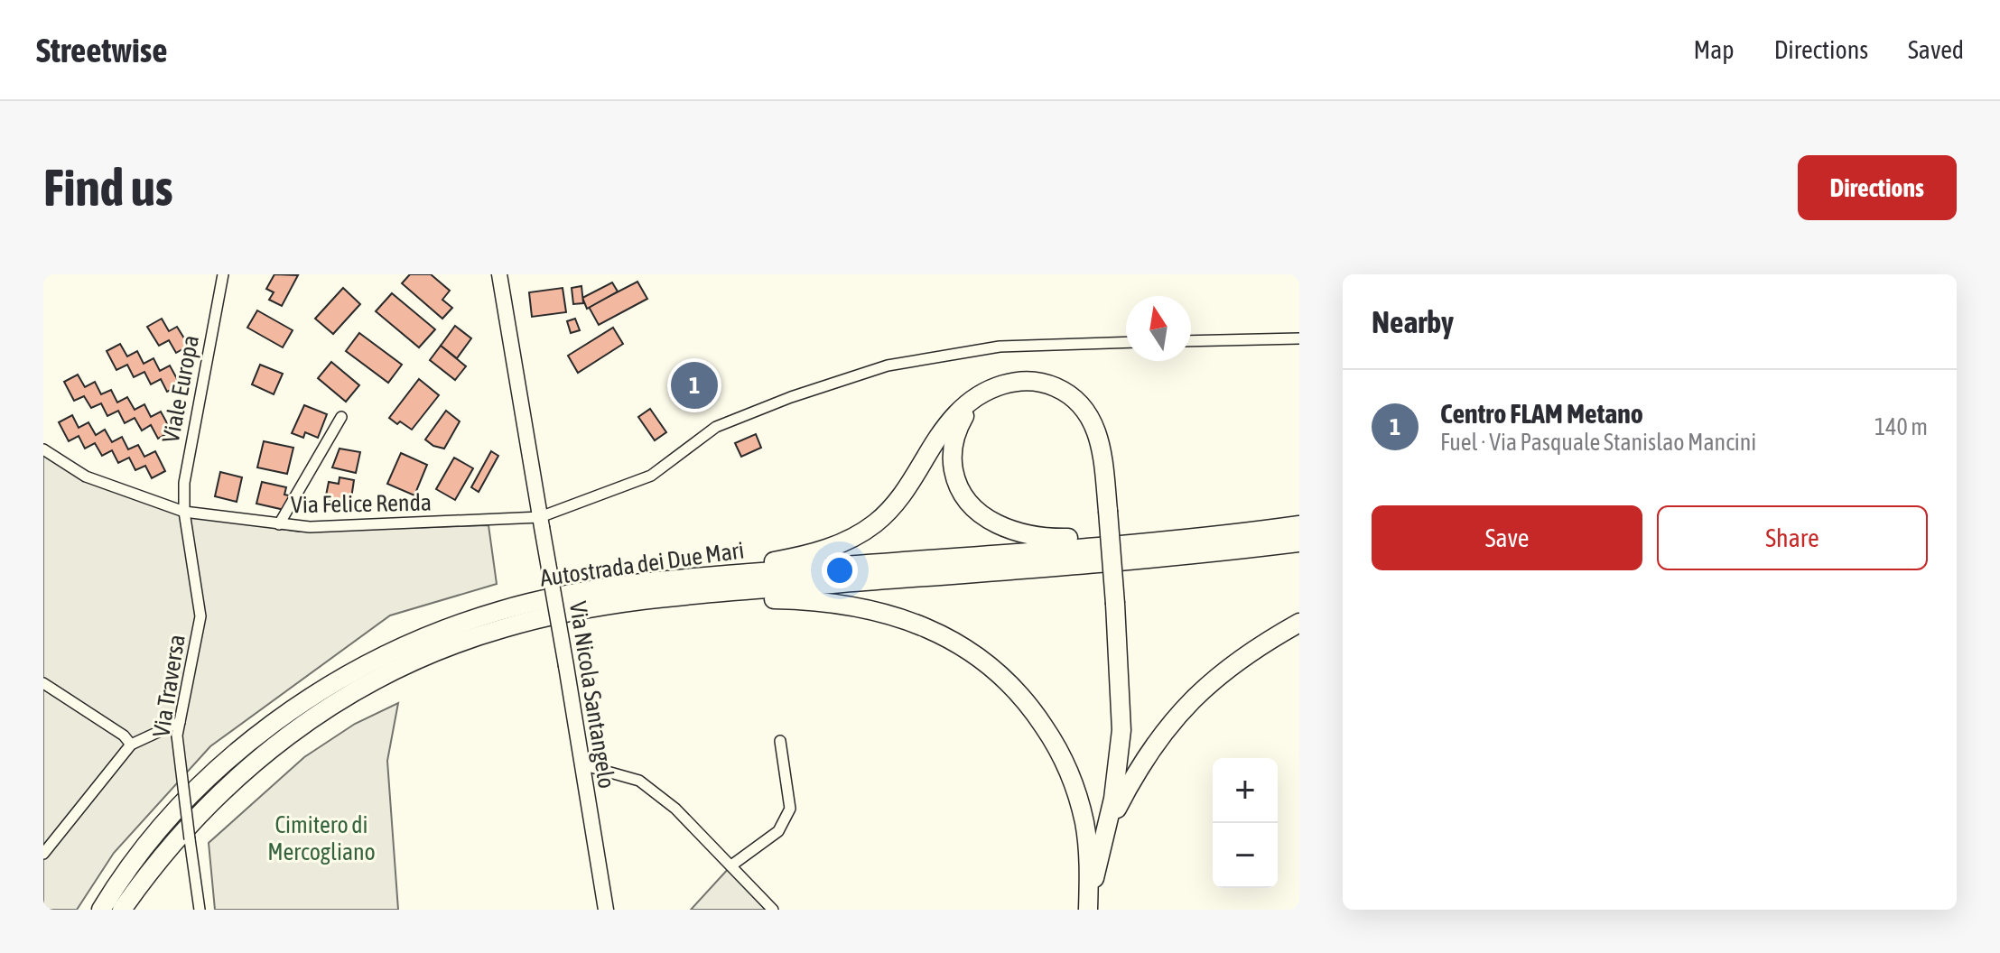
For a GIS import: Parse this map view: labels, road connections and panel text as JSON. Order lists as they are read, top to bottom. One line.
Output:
{"streets":{"highway":["Autostrada dei Due Mari"],"main road":["Via Nicola Santangelo"],"street":["Viale Europa","Via Felice Renda","Via Traversa"]},"crossings":[["Viale Europa","Via Felice Renda"],["Viale Europa","Via Traversa"],["Via Felice Renda","Via Traversa"],["Via Felice Renda","Via Nicola Santangelo"]],"parks":["Cimitero di Mercogliano"],"north":"top","page":{"header":"Streetwise","nav":["Map","Directions","Saved"],"buttons":["Directions",["Save","Share"]],"title":"Find us","heading":"Nearby","pins":"1","list":[{"mark":"1","name":"Centro FLAM Metano","note":"Fuel · Via Pasquale Stanislao Mancini","value":"140 m"}],"map_buttons":["+","−"]}}
